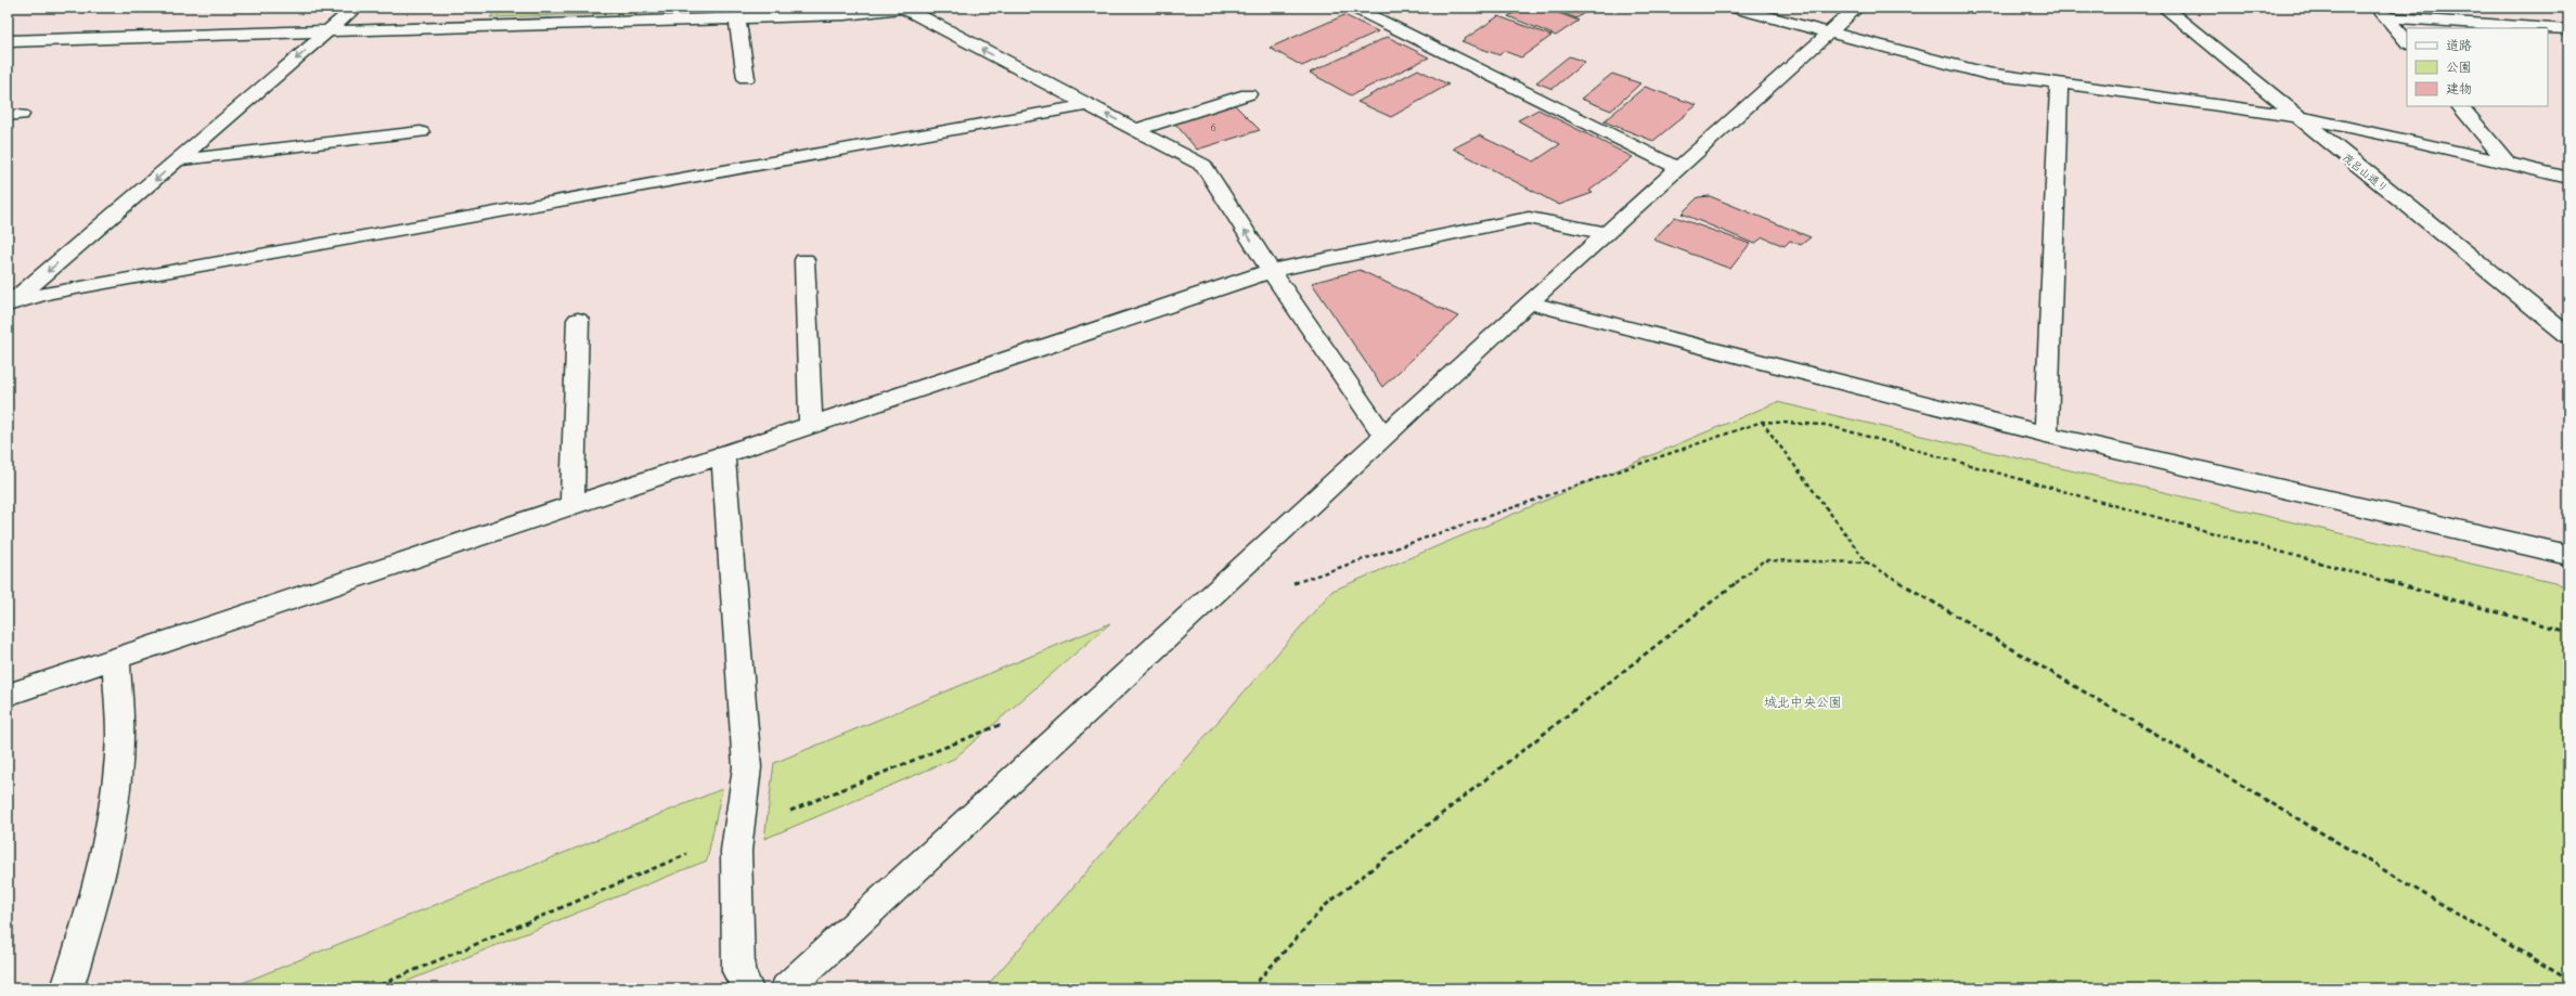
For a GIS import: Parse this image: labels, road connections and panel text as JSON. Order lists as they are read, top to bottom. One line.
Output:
{"streets":{"street":["茂呂山通り"]},"parks":["城北中央公園"],"house_numbers":["6"],"legend":["道路","公園","建物"]}
